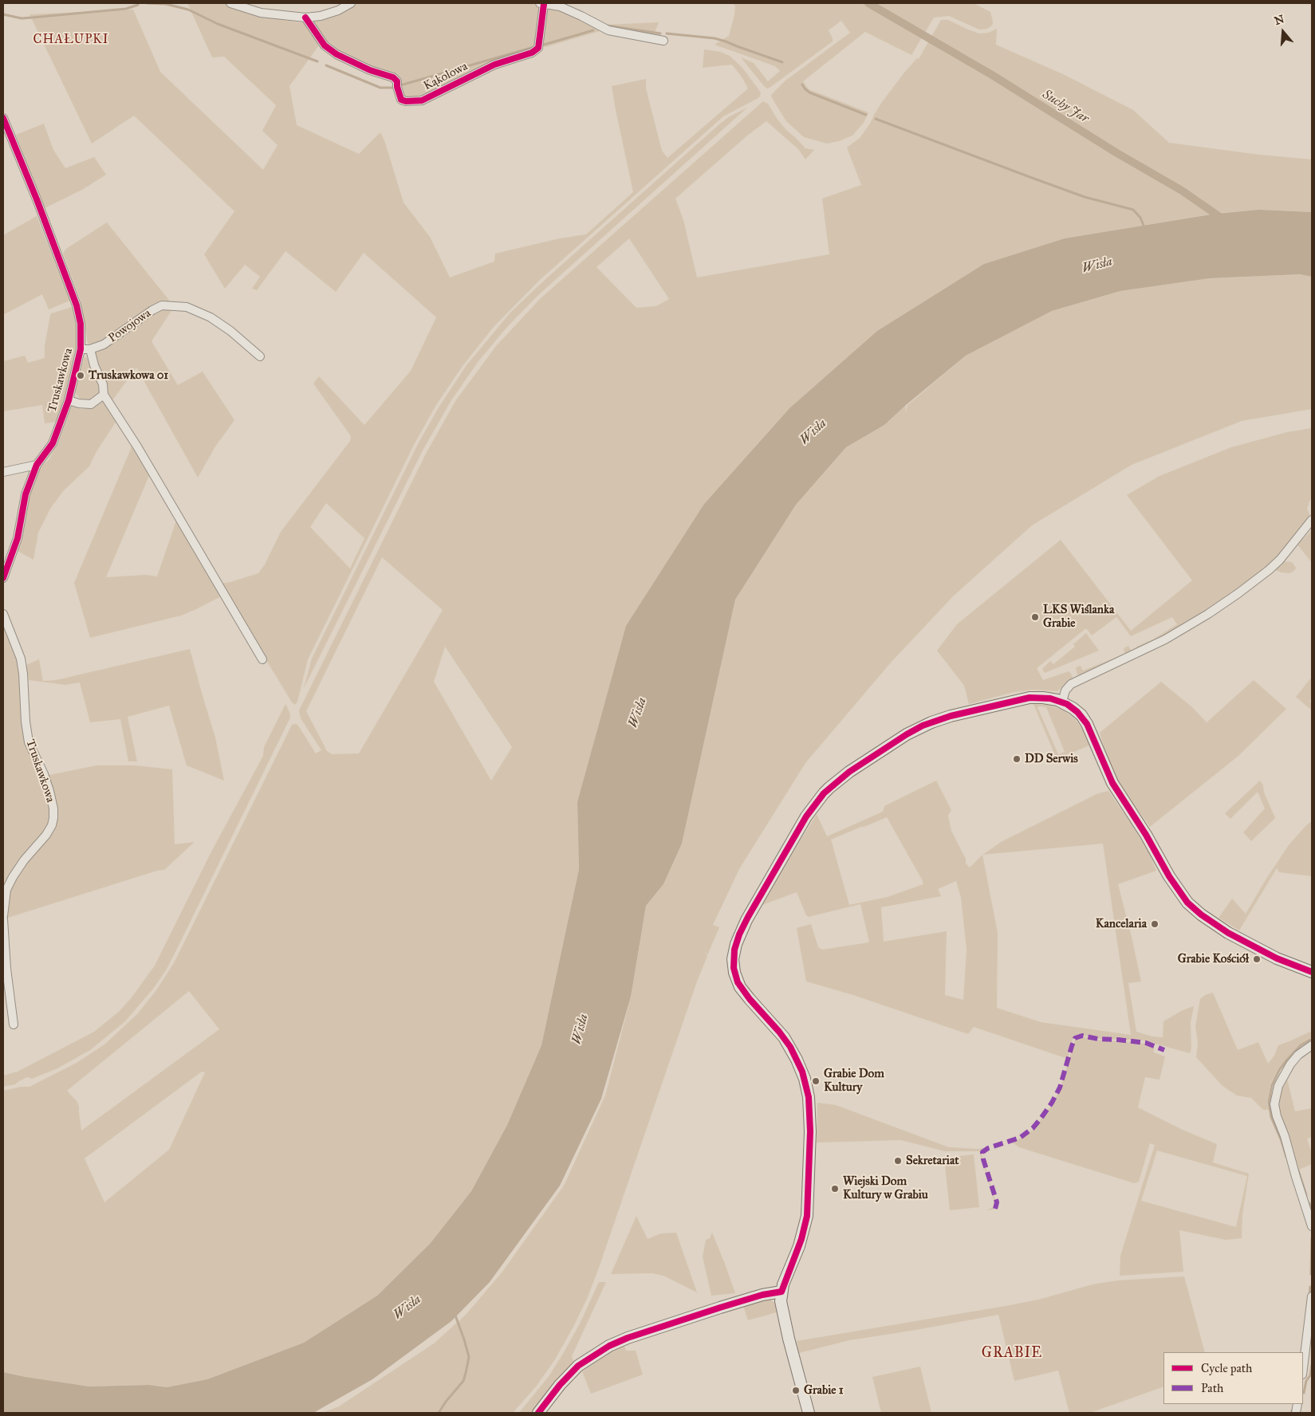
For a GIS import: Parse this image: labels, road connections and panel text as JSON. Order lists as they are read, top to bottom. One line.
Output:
{"streets":{"street":["Kąkolowa","Powojowa","Truskawkowa"]},"crossings":[["Powojowa","Truskawkowa"]],"districts":["CHAŁUPKI","GRABIE"],"water":["Suchy Jar","Wisła"],"places":["Truskawkowa 01","LKS Wiślanka Grabie","DD Serwis","Kancelaria","Grabie Kościół","Grabie Dom Kultury","Sekretariat","Wiejski Dom Kultury w Grabiu","Grabie 1"],"legend":["Cycle path","Path"],"north":"top"}
